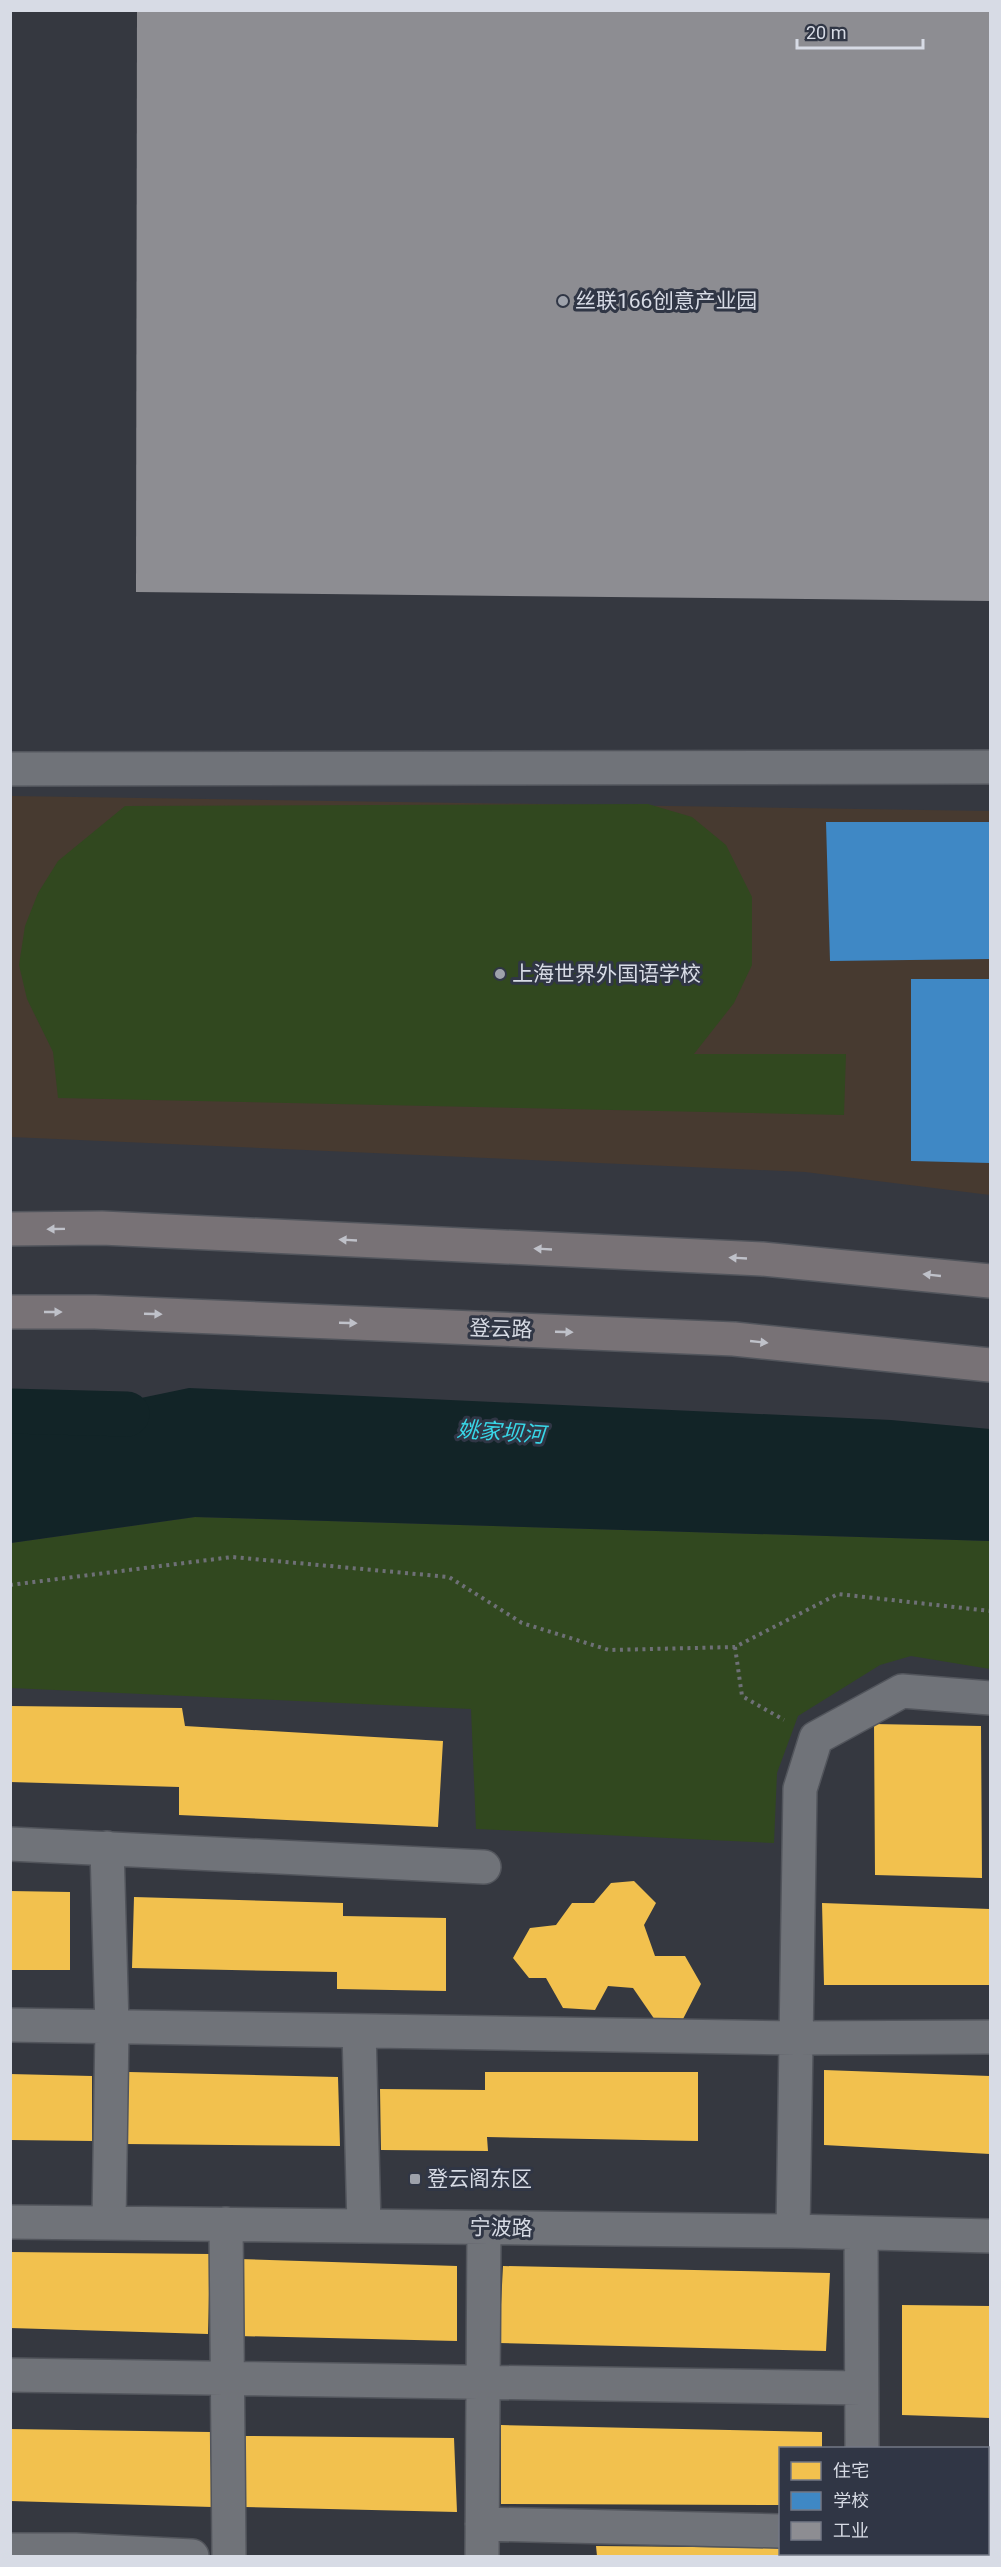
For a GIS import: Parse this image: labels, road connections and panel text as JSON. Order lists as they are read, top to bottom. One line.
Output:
{"streets":{"main road":["登云路"],"street":["宁波路"]},"water":["姚家坝河"],"places":{"other":["丝联166创意产业园","上海世界外国语学校"],"transit":["登云阁东区"]},"legend":["住宅","学校","工业"],"scale_bar":"20 m"}
